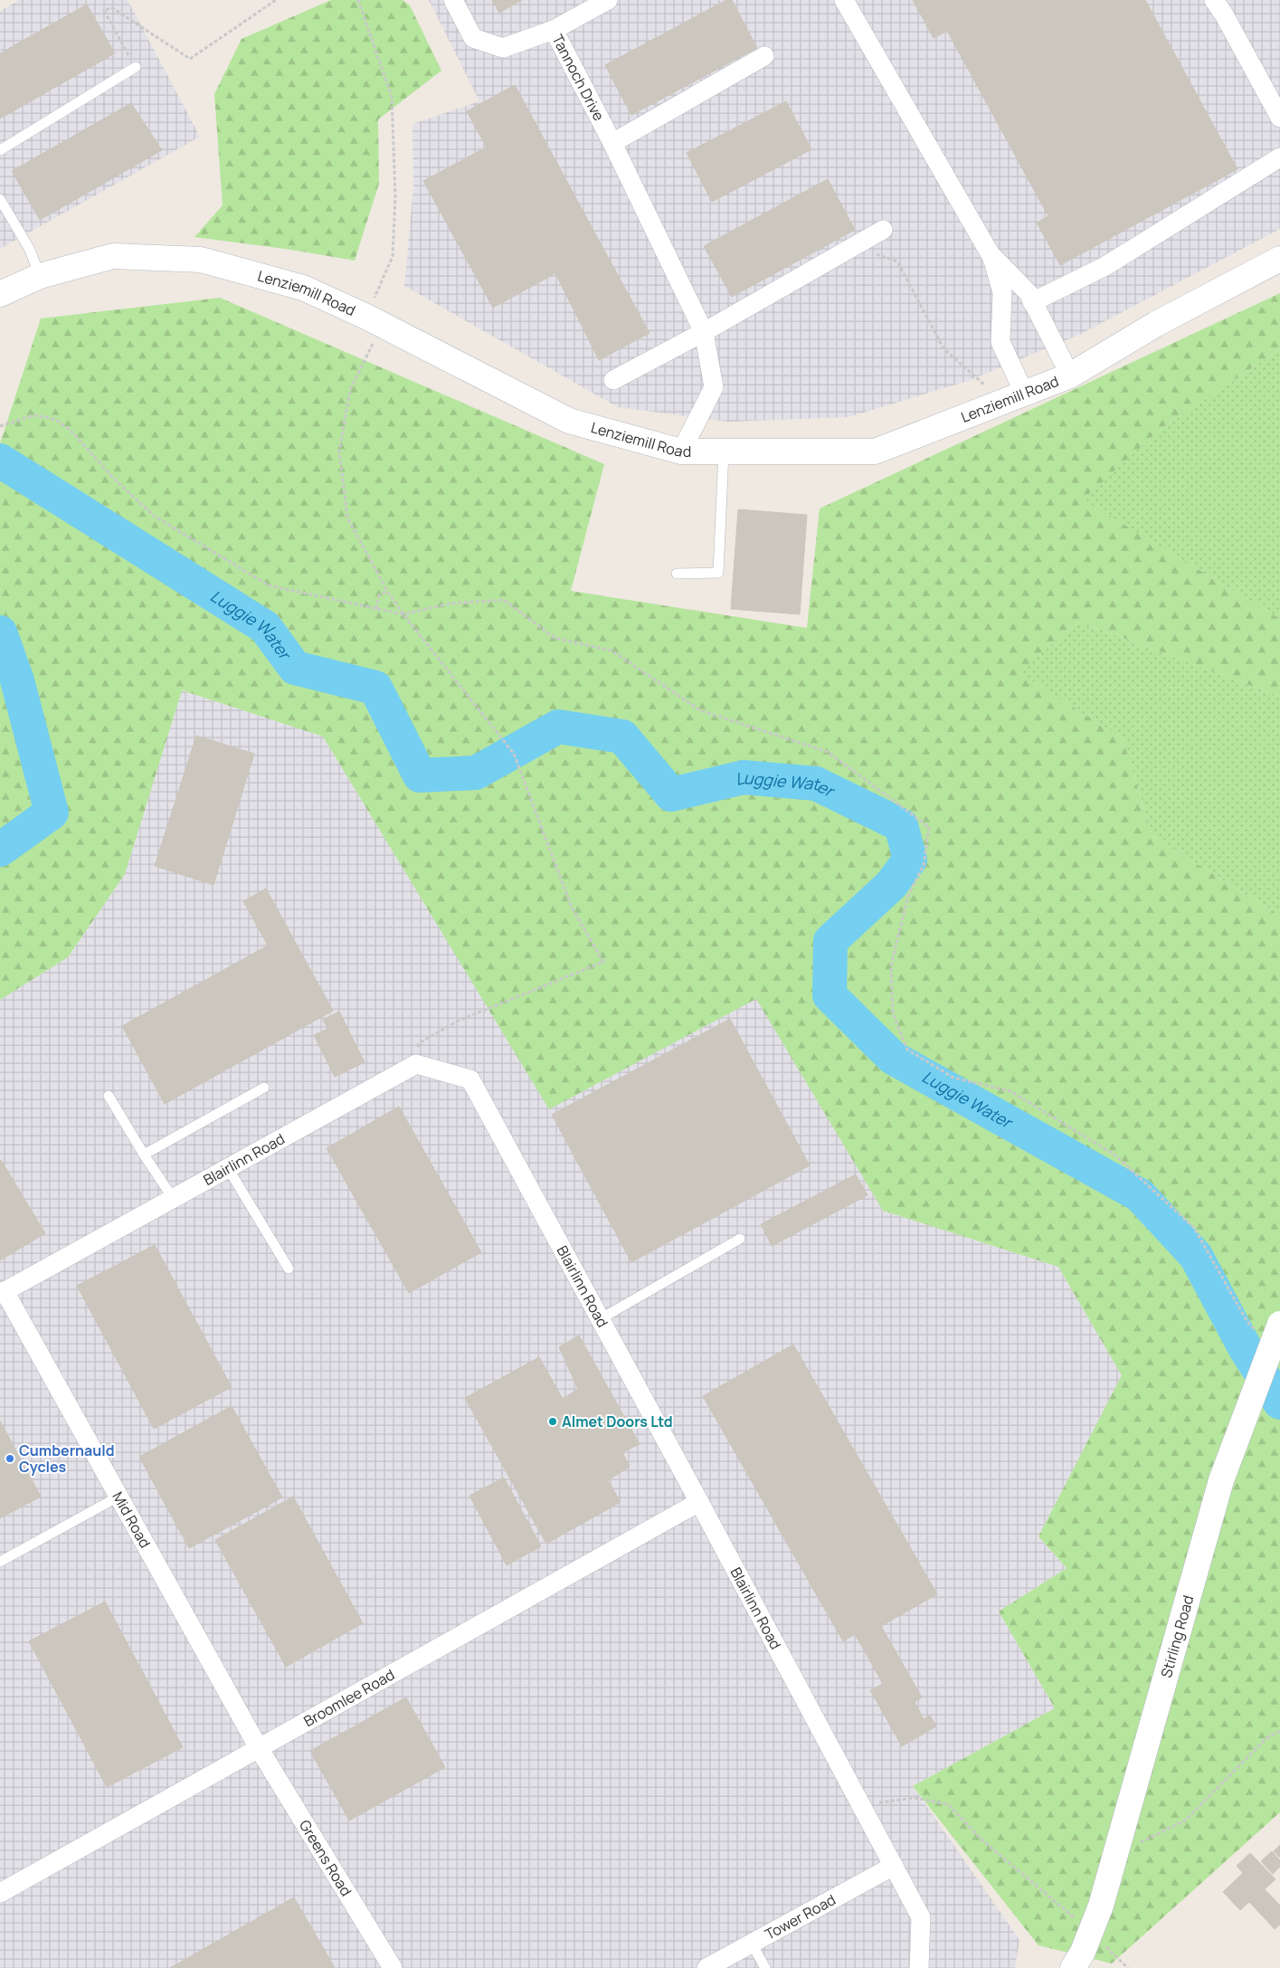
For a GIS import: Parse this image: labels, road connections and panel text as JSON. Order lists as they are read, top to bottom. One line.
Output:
{"streets":{"main road":["Lenziemill Road","Stirling Road"],"street":["Tannoch Drive","Blairlinn Road","Mid Road","Broomlee Road","Greens Road","Tower Road"]},"crossings":[["Tannoch Drive","Lenziemill Road"],["Blairlinn Road","Mid Road"],["Blairlinn Road","Broomlee Road"],["Blairlinn Road","Tower Road"],["Mid Road","Broomlee Road"],["Mid Road","Greens Road"],["Broomlee Road","Greens Road"]],"water":["Luggie Water"],"places":["Almet Doors Ltd","Cumbernauld Cycles"]}
